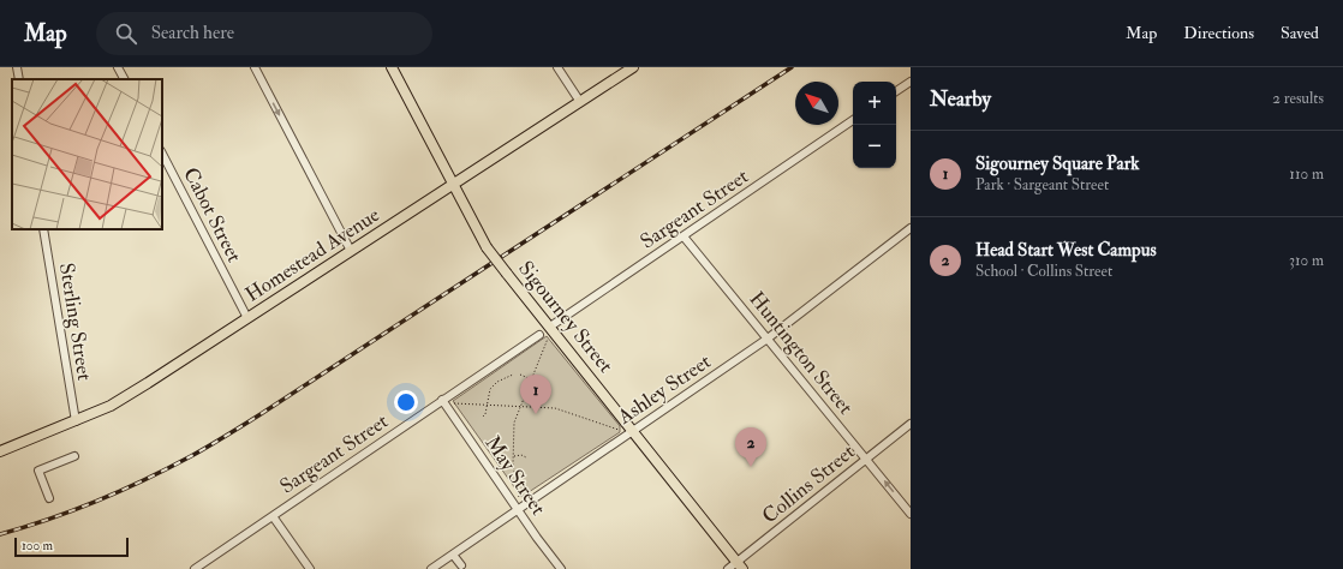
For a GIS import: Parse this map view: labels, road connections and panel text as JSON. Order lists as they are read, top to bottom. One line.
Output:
{"streets":{"main road":["Homestead Avenue","Sigourney Street"],"street":["Sargeant Street","Cabot Street","Sterling Street","Huntington Street","Ashley Street","May Street","Collins Street"]},"crossings":[["Sargeant Street","Sigourney Street"],["Sargeant Street","Huntington Street"],["Sargeant Street","May Street"],["Cabot Street","Homestead Avenue"],["Homestead Avenue","Sigourney Street"],["Homestead Avenue","Sterling Street"],["Sigourney Street","Ashley Street"],["Sigourney Street","Collins Street"],["Huntington Street","Ashley Street"],["Huntington Street","Collins Street"],["Ashley Street","May Street"]],"scale_bar":"100 m","north":"top left","page":{"header":"Map","search":"Search here","nav":["Map","Directions","Saved"],"heading":["Nearby","2 results"],"map_buttons":["+","−"],"list":[{"mark":"1","name":"Sigourney Square Park","note":"Park · Sargeant Street","value":"110 m"},{"mark":"2","name":"Head Start West Campus","note":"School · Collins Street","value":"310 m"}],"pins":["1","2"],"scale":"100 m"}}
